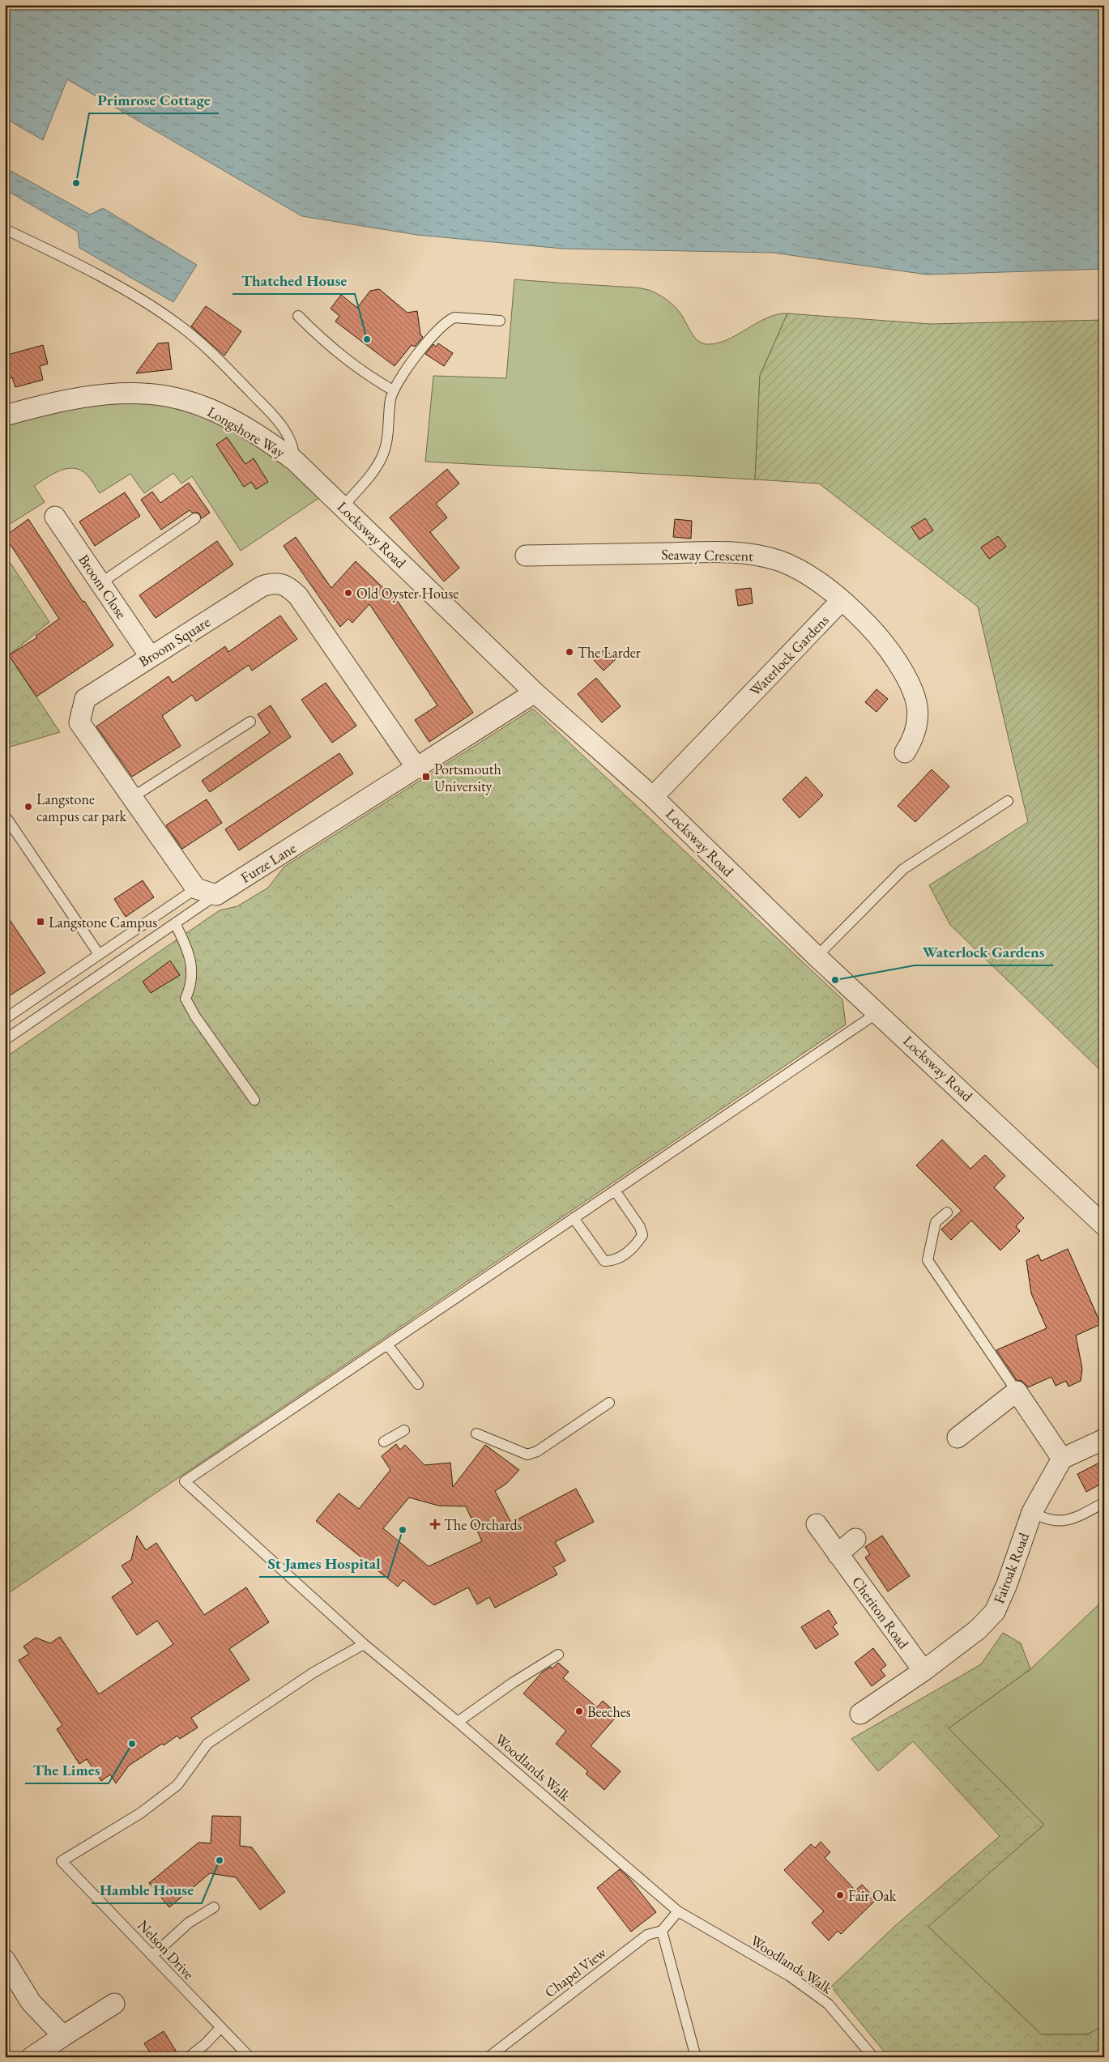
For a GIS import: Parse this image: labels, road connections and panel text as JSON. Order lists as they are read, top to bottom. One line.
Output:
{"streets":{"street":["Longshore Way","Locksway Road","Seaway Crescent","Broom Close","Broom Square","Waterlock Gardens","Furze Lane","Fairoak Road","Cheriton Road"],"lane":["Woodlands Walk","Nelson Drive","Chapel View"]},"crossings":[["Longshore Way","Locksway Road"],["Locksway Road","Waterlock Gardens"],["Locksway Road","Furze Lane"],["Seaway Crescent","Waterlock Gardens"],["Broom Close","Broom Square"],["Broom Square","Furze Lane"],["Fairoak Road","Cheriton Road"],["Woodlands Walk","Nelson Drive"]],"places":{"other":["Primrose Cottage","Thatched House","Old Oyster House","The Larder","Langstone campus car park","Waterlock Gardens","St James Hospital","Beeches","The Limes","Hamble House","Fair Oak"],"transit":["Portsmouth University","Langstone Campus"],"health":["The Orchards"]}}
